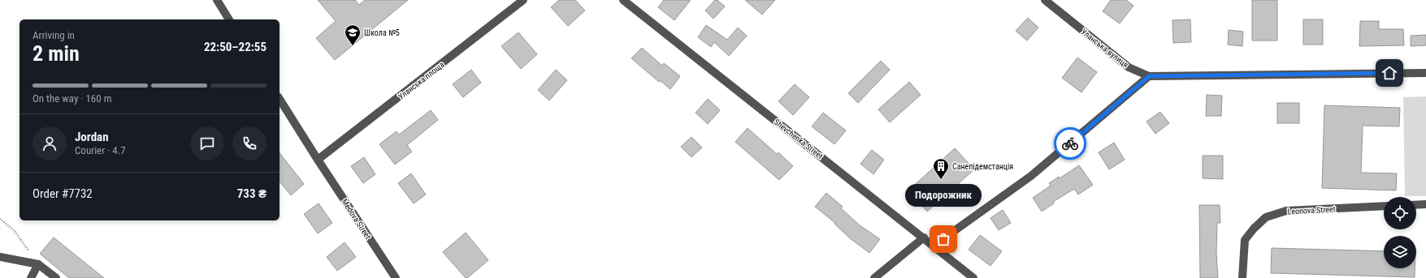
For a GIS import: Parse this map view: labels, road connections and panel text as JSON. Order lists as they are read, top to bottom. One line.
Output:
{"streets":{"street":["Уланська вулиця","Уланська площа","Shevchenka Street","Leonova Street","Medova Street"]},"crossings":[["Уланська площа","Medova Street"]],"places":{"school or university":["Школа №5"],"building":["Санепідемстанція"],"other":["Подорожник"]},"page":{"heading":["2 min","Arriving in","22:50–22:55"],"panel":["Jordan","Courier · 4.7","Order #7732","733 ₴"],"bar":"On the way · 160 m","bubble":"Подорожник"}}
